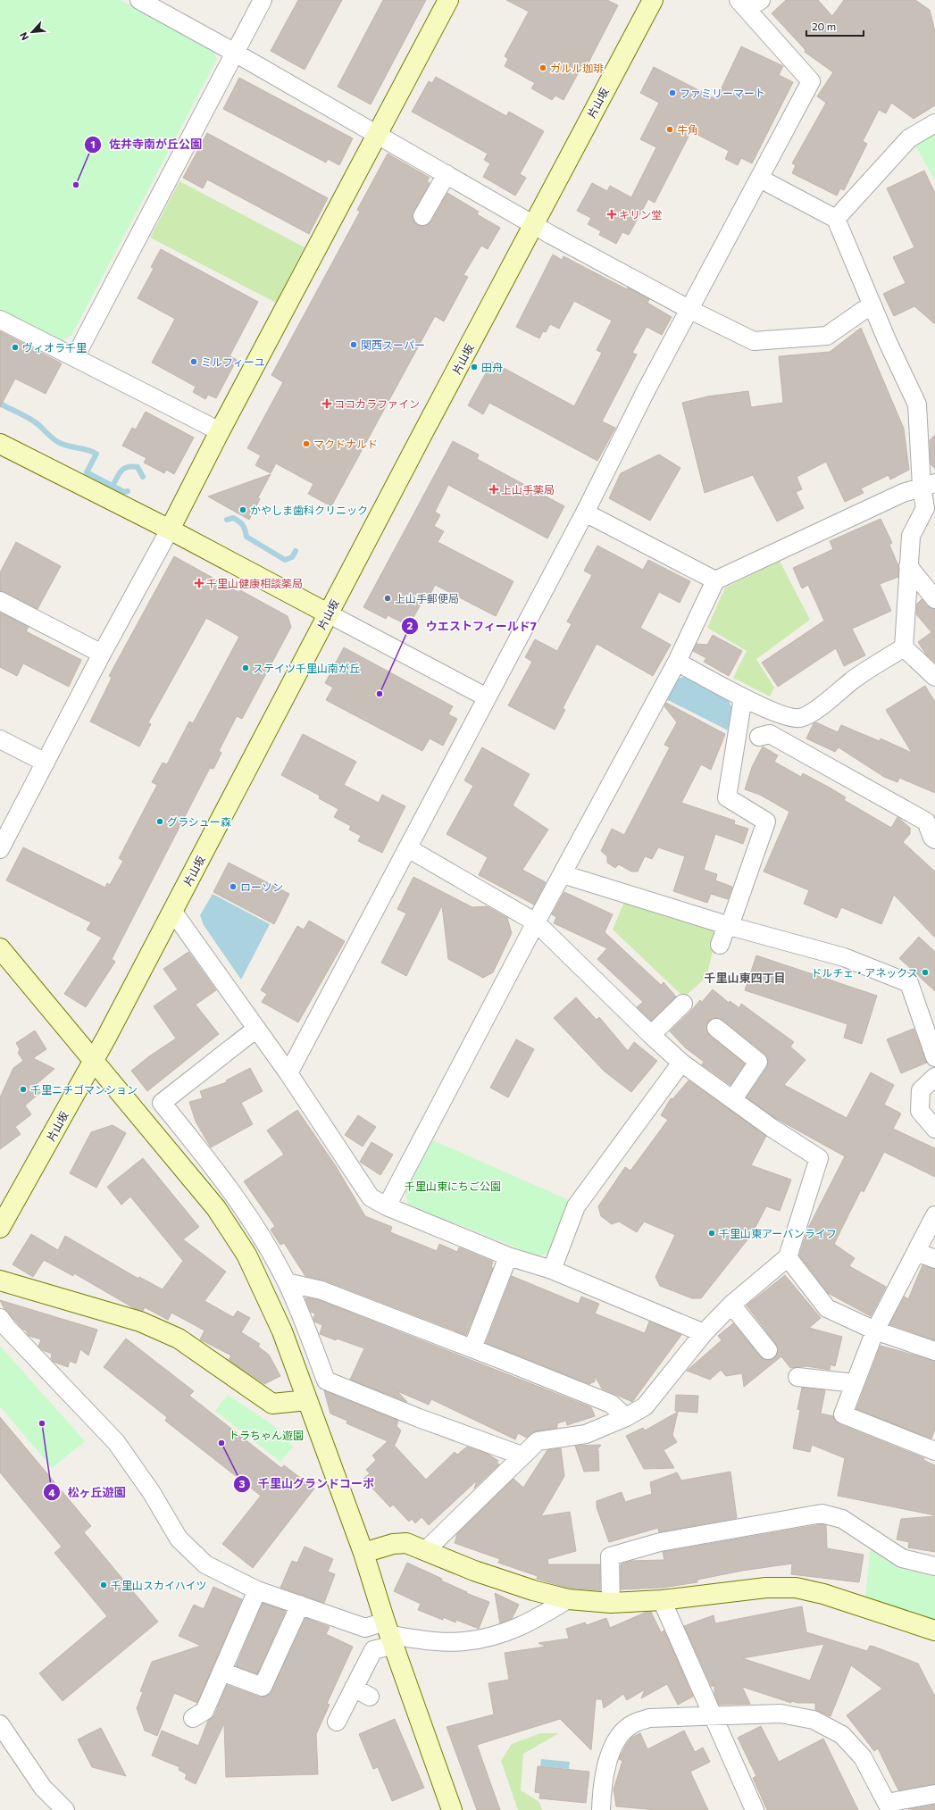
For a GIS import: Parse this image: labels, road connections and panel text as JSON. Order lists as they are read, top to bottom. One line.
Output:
{"streets":{"street":["片山坂"]},"districts":["千里山東四丁目"],"parks":["千里山東にちご公園","トラちゃん遊園"],"places":{"other":["ガルル珈琲","ファミリーマート","牛角","佐井寺南が丘公園","関西スーパー","ヴィオラ千里","ミルフィーユ","田舟","マクドナルド","かやしま歯科クリニック","上山手郵便局","ステイツ千里山南が丘","ウエストフィールド7","グラシュー森","ローソン","ドルチェ・アネックス","千里ニチゴマンション","千里山東アーバンライフ","松ヶ丘遊園","千里山グランドコーポ","千里山スカイハイツ"],"health":["キリン堂","ココカラファイン","上山手薬局","千里山健康相談薬局"]},"scale_bar":"20 m","north":"bottom left"}
